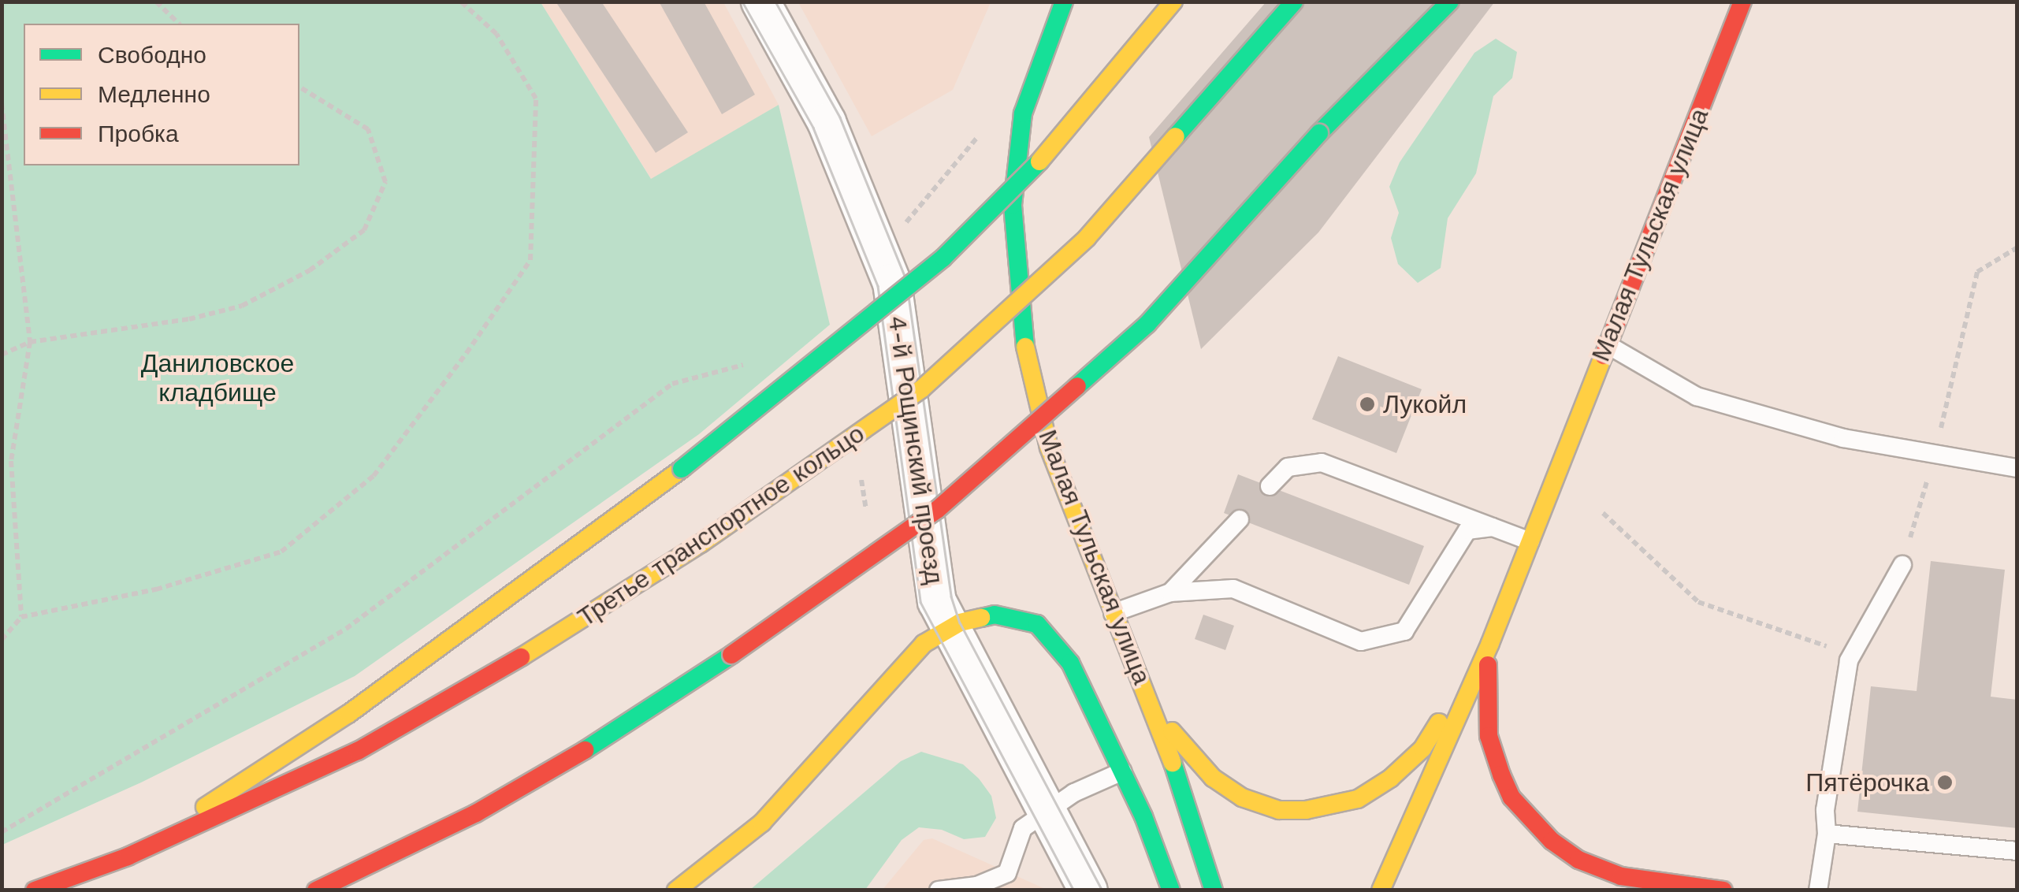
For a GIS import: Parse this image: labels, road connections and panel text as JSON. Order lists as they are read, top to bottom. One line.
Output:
{"streets":{"main road":["Малая Тульская улица","Третье транспортное кольцо"],"street":["4-й Рощинский проезд"]},"parks":["Даниловское кладбище"],"places":["Лукойл","Пятёрочка"],"legend":["Свободно","Медленно","Пробка"]}
